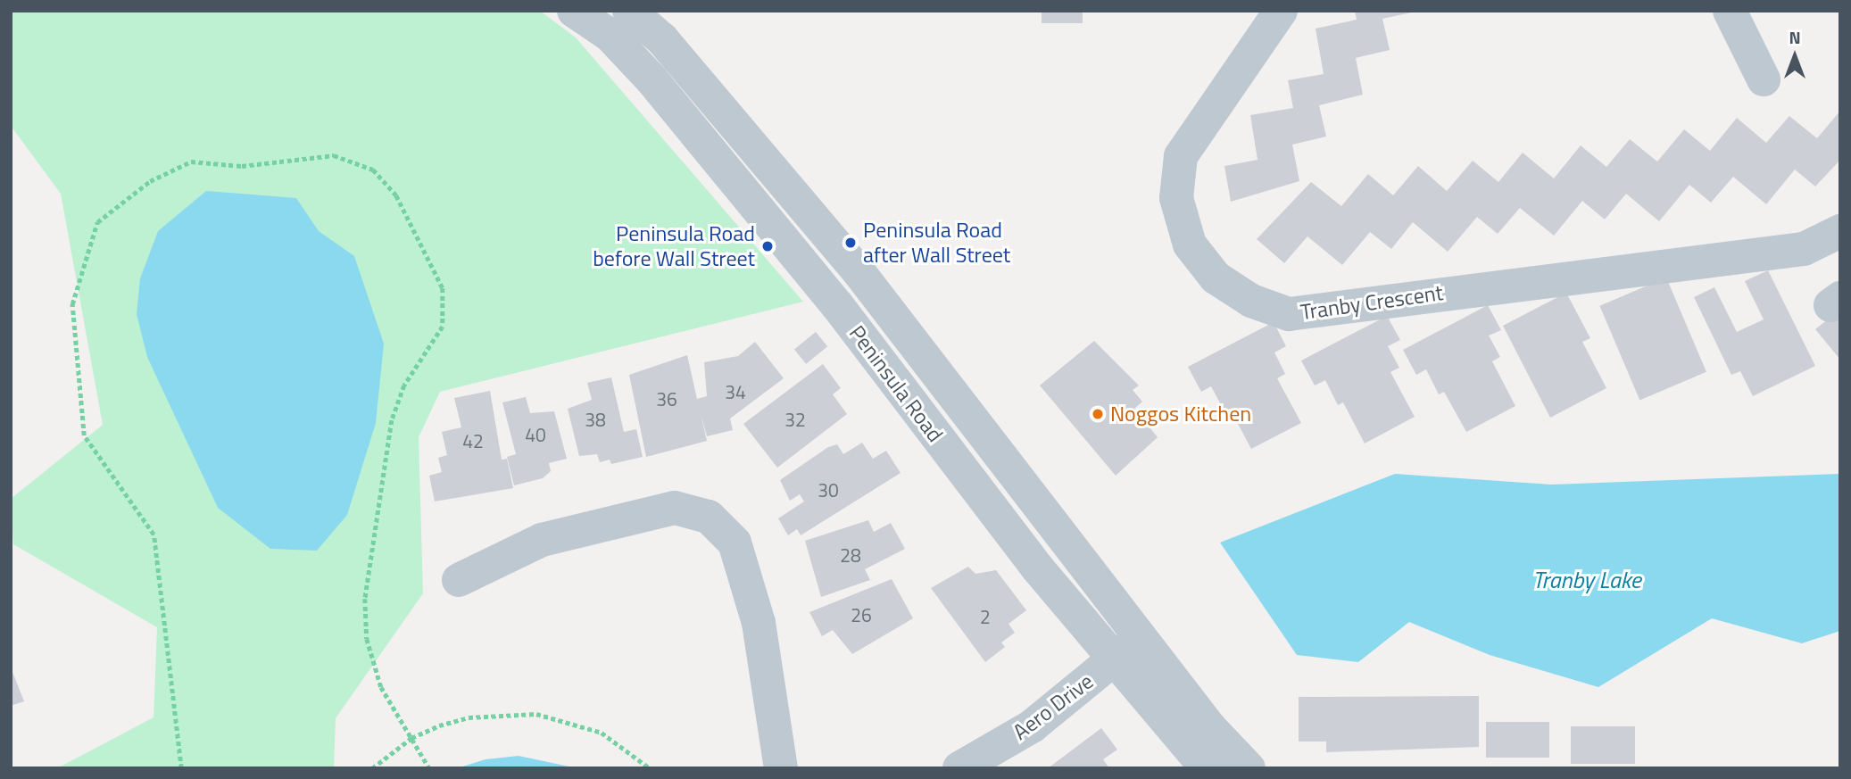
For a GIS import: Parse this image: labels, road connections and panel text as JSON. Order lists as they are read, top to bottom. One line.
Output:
{"streets":{"street":["Tranby Crescent","Peninsula Road","Aero Drive"]},"crossings":[["Peninsula Road","Aero Drive"]],"water":["Tranby Lake"],"places":["Peninsula Road after Wall Street","Peninsula Road before Wall Street","Noggos Kitchen"],"house_numbers":["34","36","38","32","40","42","30","28","26","2"],"north":"top"}
